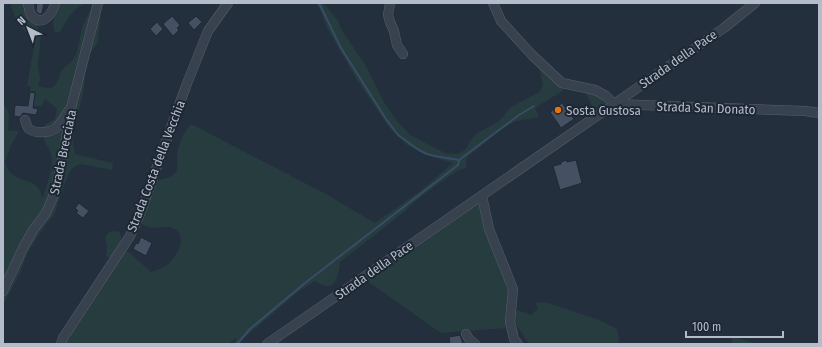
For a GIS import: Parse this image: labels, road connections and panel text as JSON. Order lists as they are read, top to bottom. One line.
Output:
{"streets":{"street":["Strada della Pace","Strada San Donato","Strada Brecciata","Strada Costa della Vecchia"]},"crossings":[["Strada della Pace","Strada San Donato"]],"places":["Sosta Gustosa"],"scale_bar":"100 m","north":"top left"}
